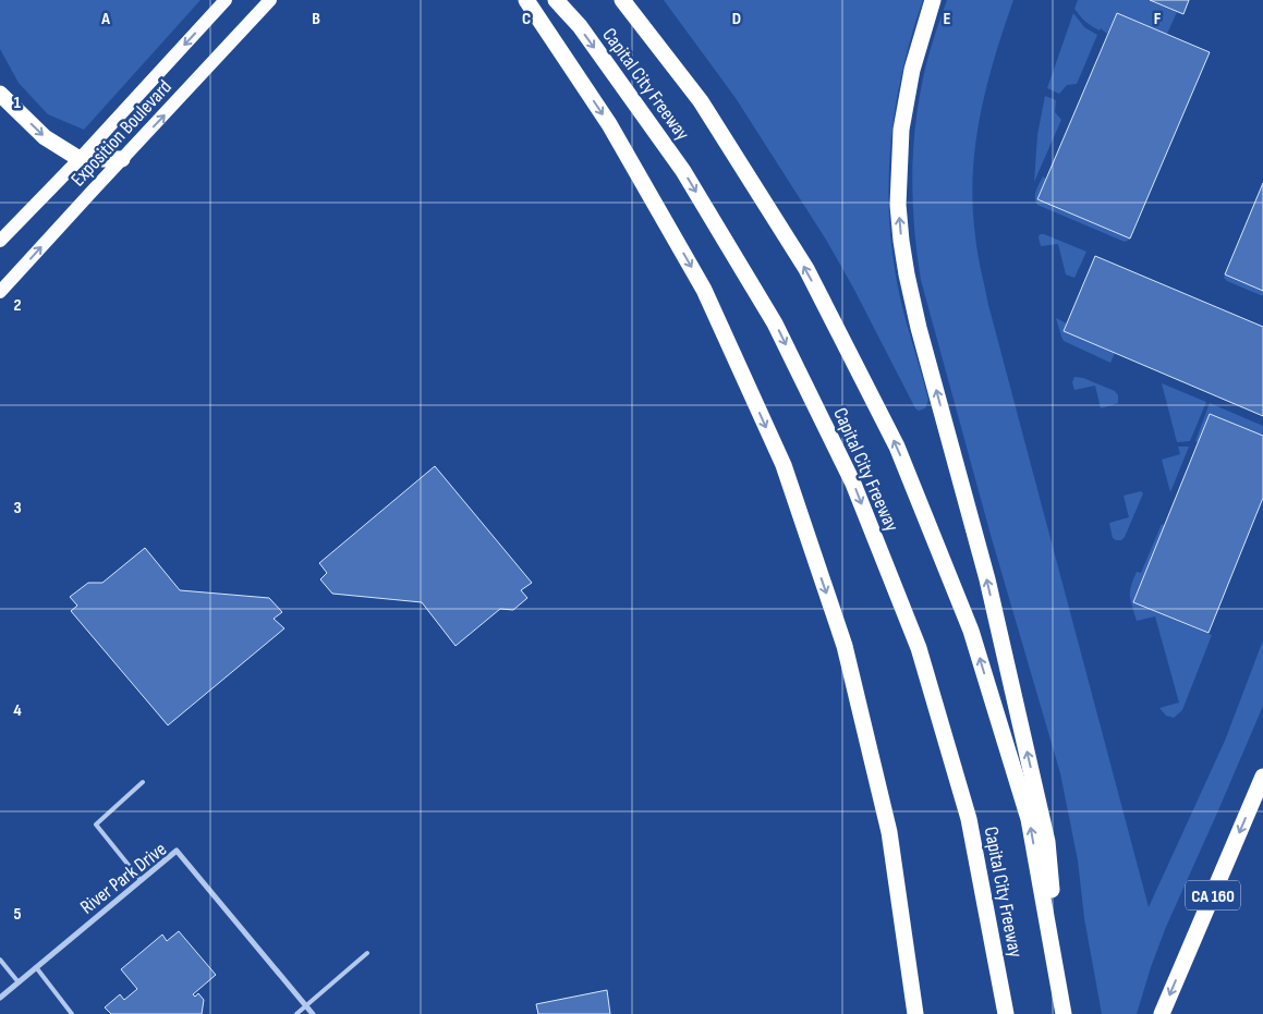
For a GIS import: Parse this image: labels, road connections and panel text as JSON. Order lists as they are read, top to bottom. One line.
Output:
{"streets":{"highway":["Capital City Freeway","CA 160"],"main road":["Exposition Boulevard"],"street":["River Park Drive"]},"grid":{"columns":["A","B","C","D","E","F"],"rows":["1","2","3","4","5"]}}
